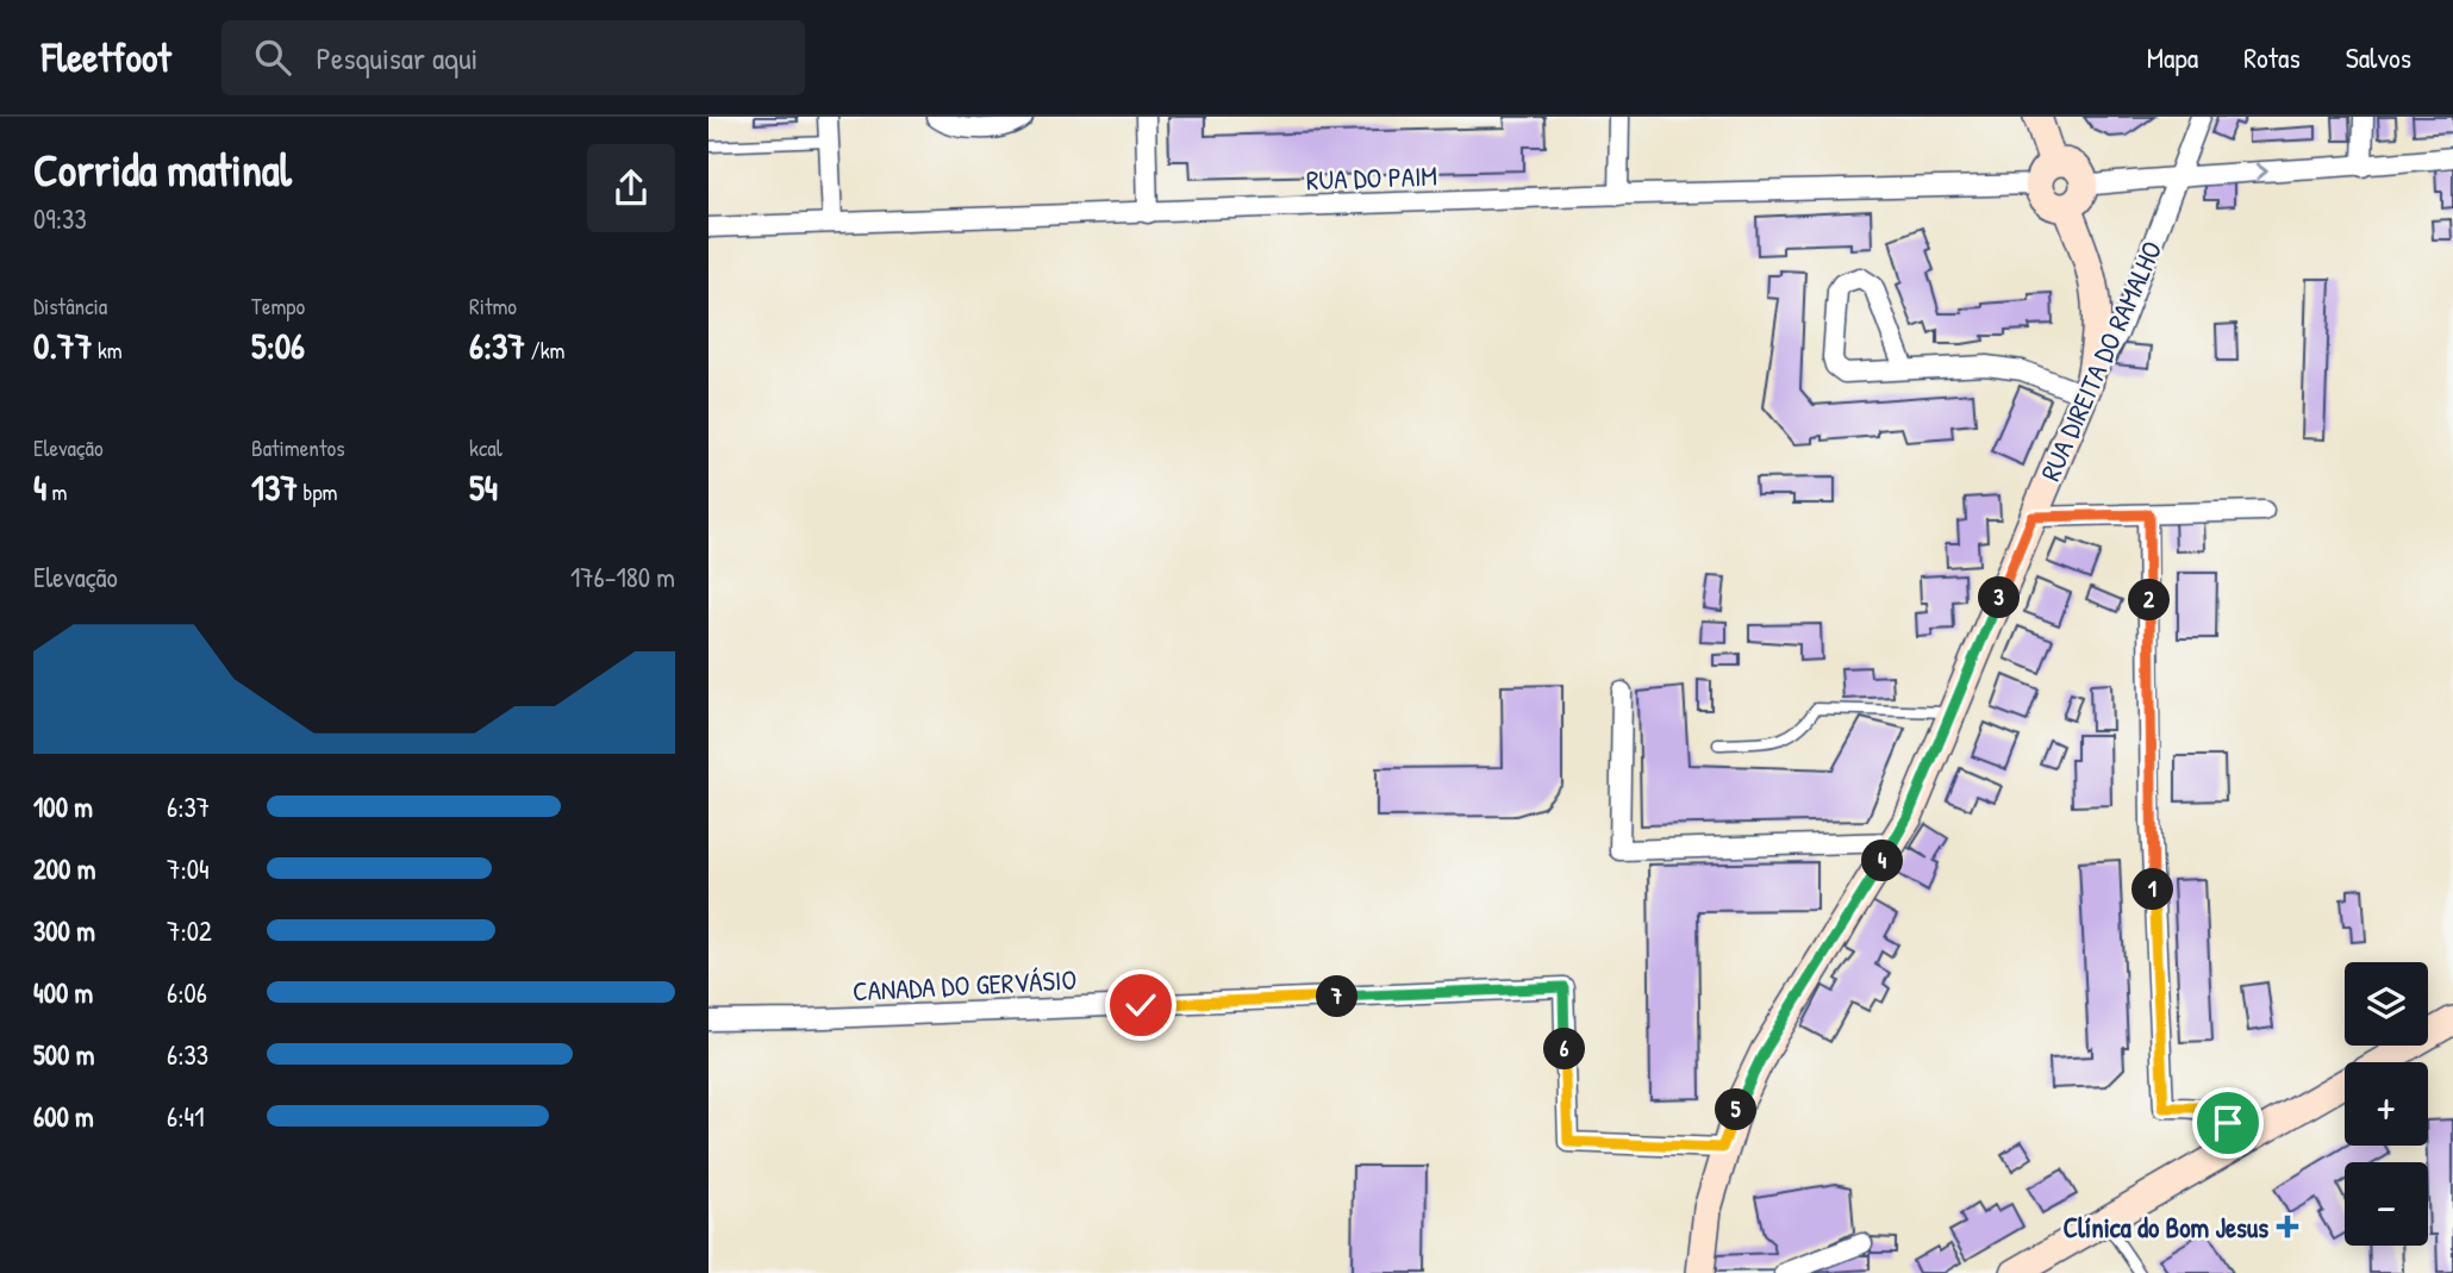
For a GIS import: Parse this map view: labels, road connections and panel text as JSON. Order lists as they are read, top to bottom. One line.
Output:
{"streets":{"main road":["RUA DIREITA DO RAMALHO"],"street":["RUA DO PAIM","CANADA DO GERVÁSIO"]},"crossings":[["RUA DIREITA DO RAMALHO","CANADA DO GERVÁSIO"]],"places":{"health":["Clínica do Bom Jesus"]},"page":{"header":"Fleetfoot","search":"Pesquisar aqui","nav":["Mapa","Rotas","Salvos"],"heading":["Corrida matinal","09:33"],"stats":[["Distância","0.77 km"],["Tempo","5:06"],["Ritmo","6:37 /km"],["Elevação","4 m"],["Batimentos","137 bpm"],["kcal","54"]],"chart":["Elevação","176–180 m"],"pins":["3","2","4","1","7","6","5"],"list":[{"name":"100 m","note":"6:37"},{"name":"200 m","note":"7:04"},{"name":"300 m","note":"7:02"},{"name":"400 m","note":"6:06"},{"name":"500 m","note":"6:33"},{"name":"600 m","note":"6:41"}],"map_buttons":["+","−"]}}
